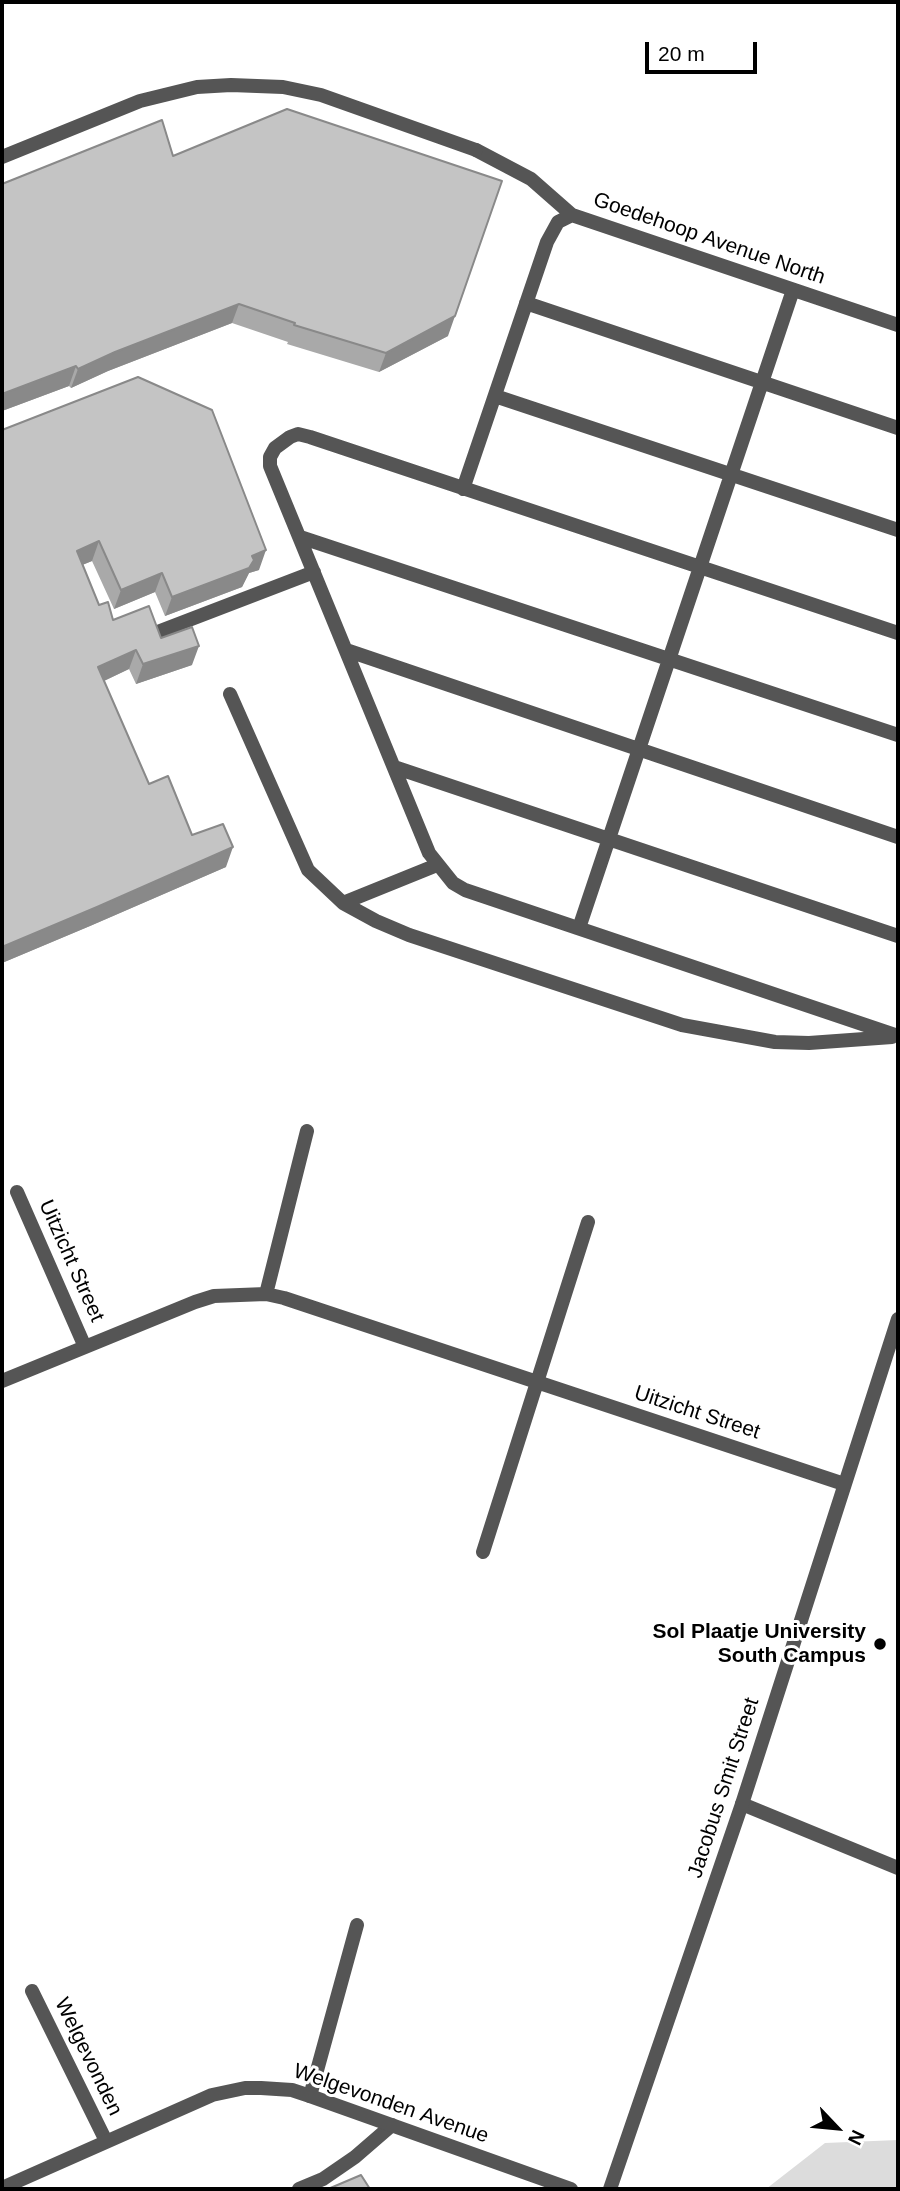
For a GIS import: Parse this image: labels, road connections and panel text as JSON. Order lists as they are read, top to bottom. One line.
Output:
{"streets":{"street":["Goedehoop Avenue North","Uitzicht Street","Jacobus Smit Street","Welgevonden","Welgevonden Avenue"]},"crossings":[["Uitzicht Street","Jacobus Smit Street"],["Welgevonden","Welgevonden Avenue"]],"places":["Sol Plaatje University South Campus"],"scale_bar":"20 m","north":"bottom right"}
